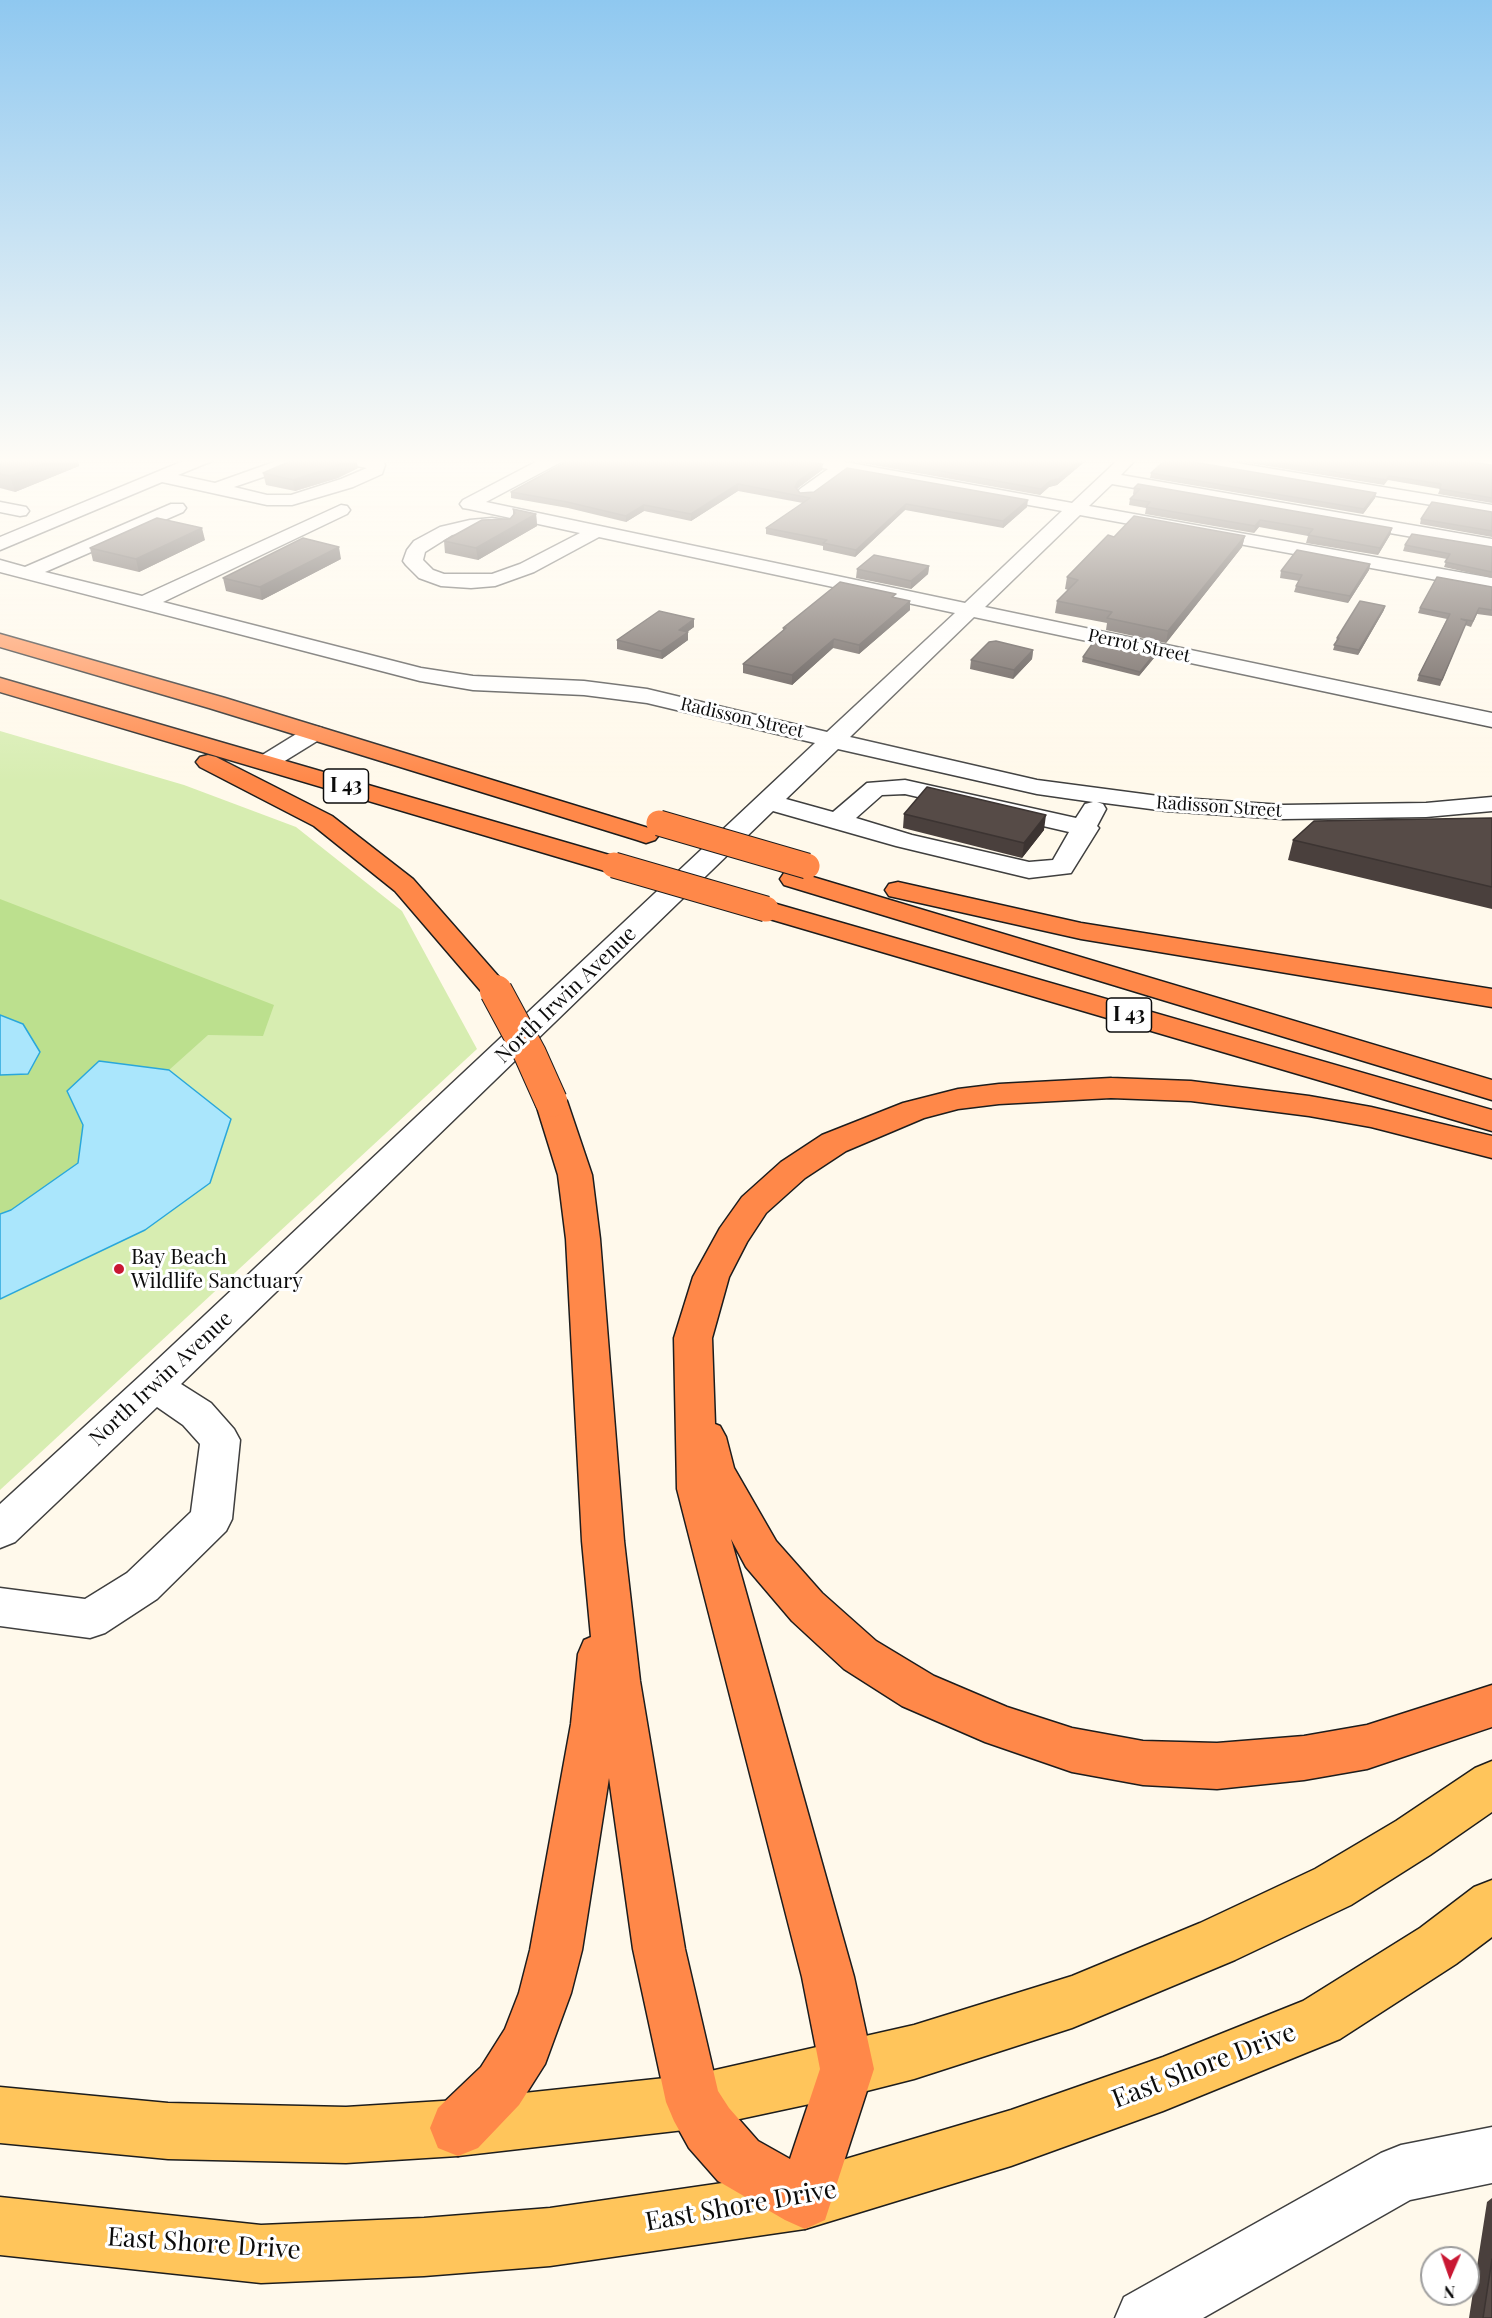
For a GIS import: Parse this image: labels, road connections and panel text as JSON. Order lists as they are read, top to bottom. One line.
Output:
{"streets":{"highway":["I 43"],"main road":["East Shore Drive"],"street":["Perrot Street","Radisson Street","North Irwin Avenue"]},"crossings":[["Perrot Street","North Irwin Avenue"],["Radisson Street","North Irwin Avenue"]],"places":["Bay Beach Wildlife Sanctuary"],"north":"bottom"}
